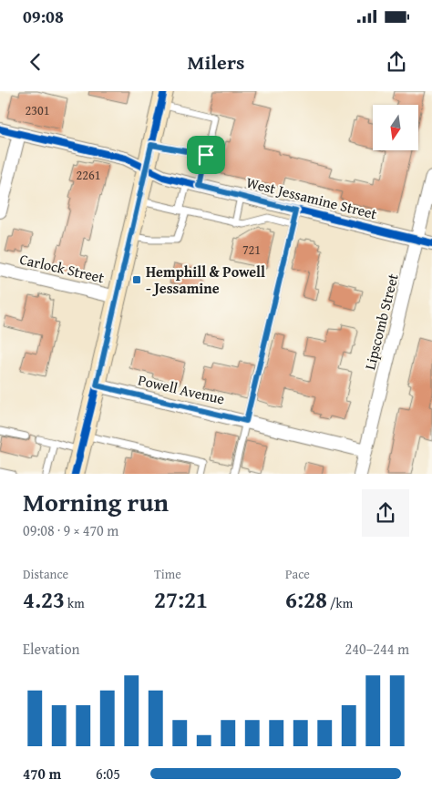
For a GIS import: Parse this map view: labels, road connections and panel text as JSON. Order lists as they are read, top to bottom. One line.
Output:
{"streets":{"street":["West Jessamine Street","Carlock Street","Lipscomb Street","Powell Avenue"]},"crossings":[["West Jessamine Street","Lipscomb Street"],["Lipscomb Street","Powell Avenue"]],"places":{"transit":["Hemphill & Powell - Jessamine"]},"house_numbers":["2301","2261","721"],"north":"bottom","page":{"status":"09:08","header":"Milers","heading":["Morning run","09:08 · 9 × 470 m"],"stats":[["Distance","4.23 km"],["Time","27:21"],["Pace","6:28 /km"]],"chart":["Elevation","240–244 m"],"list":[{"name":"470 m","note":"6:05"}]}}
